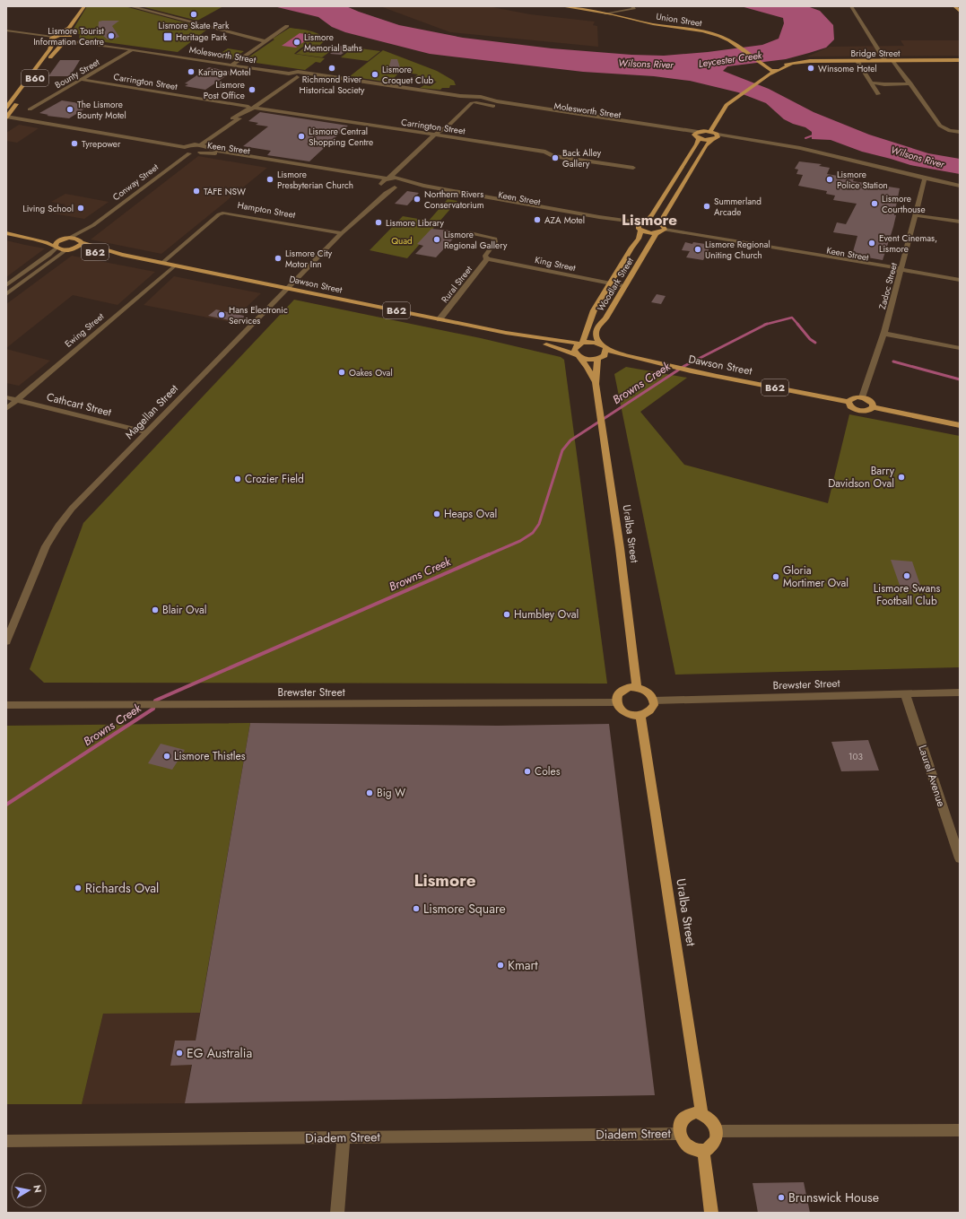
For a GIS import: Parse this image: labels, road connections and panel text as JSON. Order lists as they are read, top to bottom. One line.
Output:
{"streets":{"main road":["Union Street","Bridge Street","B60","B62","Dawson Street","Woodlark Street","Uralba Street"],"street":["Molesworth Street","Bounty Street","Carrington Street","Keen Street","Conway Street","Hampton Street","King Street","Rural Street","Zadoc Street","Ewing Street","Cathcart Street","Magellan Street","Brewster Street","Laurel Avenue","Diadem Street"]},"crossings":[["Union Street","Bridge Street"],["Molesworth Street","Bounty Street"],["Molesworth Street","B60"],["Bounty Street","Carrington Street"],["Keen Street","Conway Street"],["Keen Street","Woodlark Street"],["Keen Street","Zadoc Street"],["Keen Street","Magellan Street"],["Conway Street","B62"],["Conway Street","Dawson Street"],["Hampton Street","Dawson Street"],["Hampton Street","Magellan Street"],["B62","Dawson Street"],["B62","Woodlark Street"],["B62","Zadoc Street"],["B62","Uralba Street"],["King Street","Rural Street"],["King Street","Woodlark Street"],["Dawson Street","Rural Street"],["Dawson Street","Woodlark Street"],["Dawson Street","Ewing Street"],["Dawson Street","Magellan Street"],["Dawson Street","Uralba Street"],["Woodlark Street","Uralba Street"],["Ewing Street","Cathcart Street"],["Cathcart Street","Magellan Street"],["Uralba Street","Brewster Street"],["Uralba Street","Diadem Street"],["Brewster Street","Laurel Avenue"]],"districts":["Lismore","Lismore"],"water":["Leycester Creek","Wilsons River","Browns Creek"],"parks":["Quad"],"places":{"other":["Lismore Skate Park","Lismore Tourist Information Centre","Lismore Memorial Baths","Richmond River Historical Society","Winsome Hotel","Karinga Motel","Lismore Croquet Club","Lismore Post Office","The Lismore Bounty Motel","Lismore Central Shopping Centre","Tyrepower","Back Alley Gallery","Lismore Presbyterian Church","Lismore Police Station","TAFE NSW","Northern Rivers Conservatorium","Lismore Courthouse","Summerland Arcade","Living School","AZA Motel","Lismore Library","Lismore Regional Gallery","Event Cinemas, Lismore","Lismore Regional Uniting Church","Lismore City Motor Inn","Hans Electronic Services","Oakes Oval","Barry Davidson Oval","Crozier Field","Heaps Oval","Lismore Swans Football Club","Gloria Mortimer Oval","Blair Oval","Humbley Oval","Lismore Thistles","Coles","Big W","Richards Oval","Lismore Square","Kmart","EG Australia","Brunswick House"],"transit":["Heritage Park"]},"house_numbers":["103"],"north":"right"}
